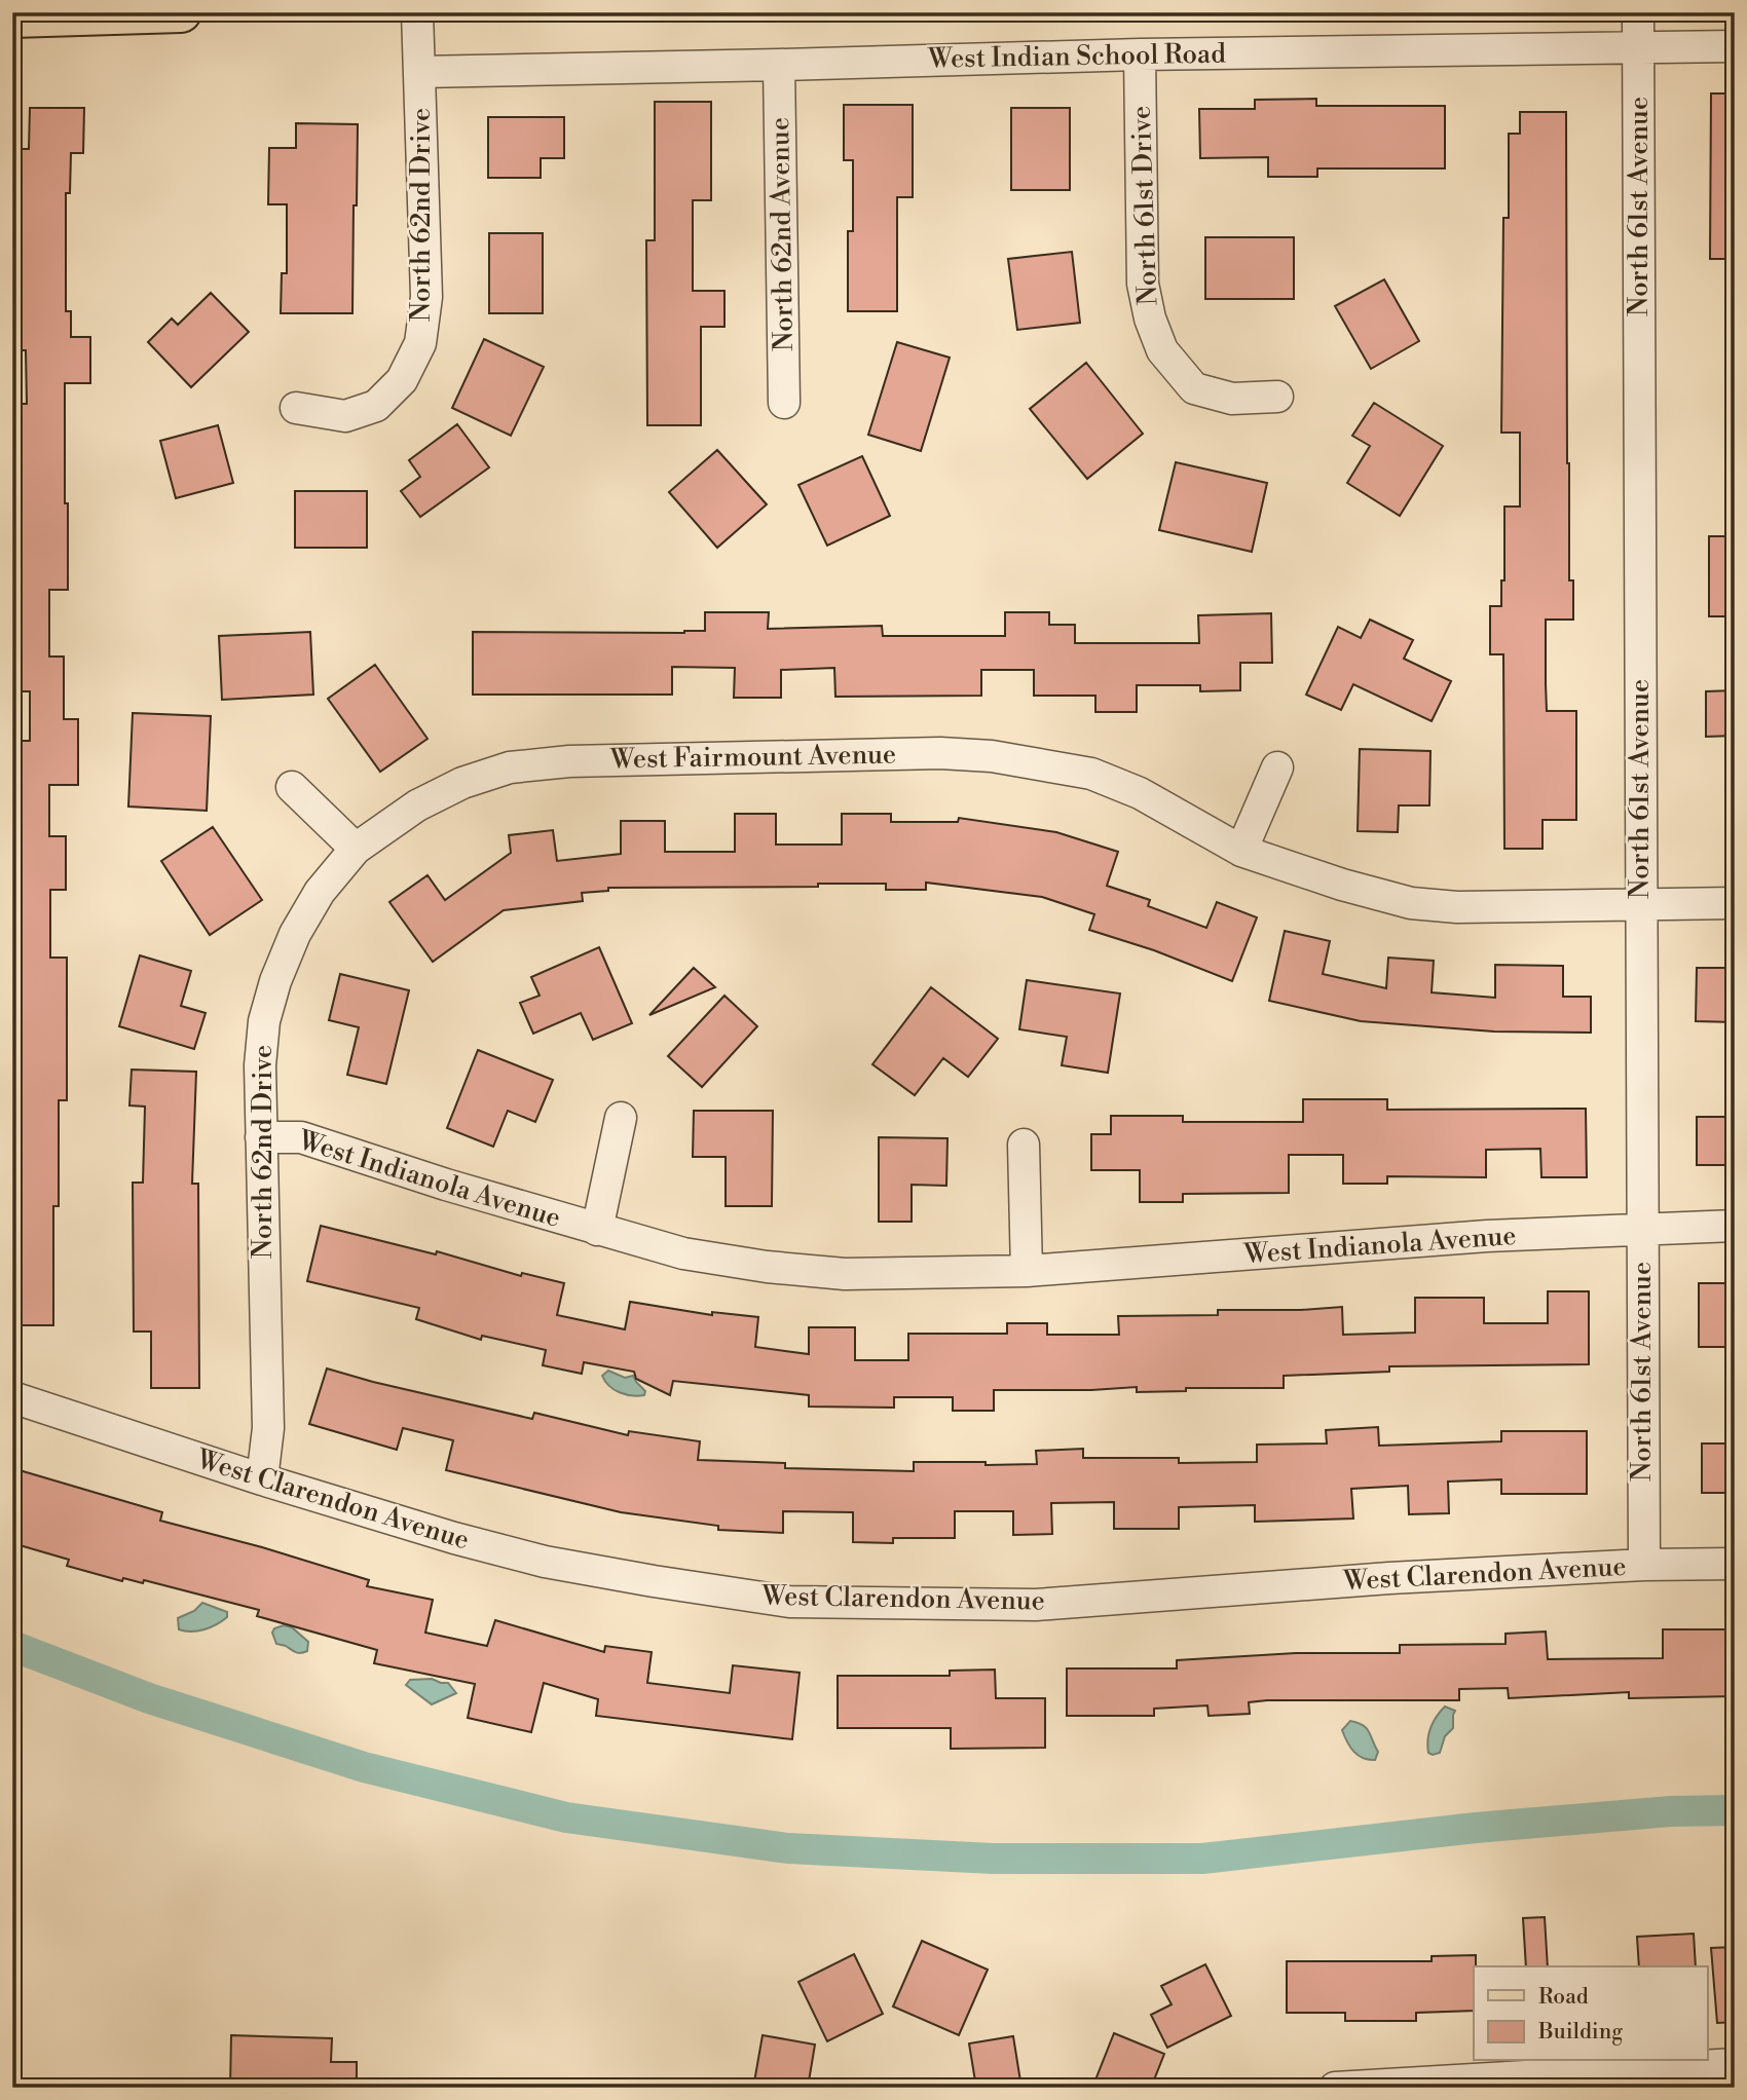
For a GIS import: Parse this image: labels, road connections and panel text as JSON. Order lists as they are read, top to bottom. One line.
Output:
{"streets":{"street":["West Indian School Road","North 61st Drive","North 61st Avenue","North 62nd Drive","North 62nd Avenue","West Fairmount Avenue","West Indianola Avenue","West Clarendon Avenue"]},"crossings":[["West Indian School Road","North 61st Drive"],["West Indian School Road","North 61st Avenue"],["West Indian School Road","North 62nd Drive"],["West Indian School Road","North 62nd Avenue"],["North 61st Avenue","West Fairmount Avenue"],["North 61st Avenue","West Indianola Avenue"],["North 61st Avenue","West Clarendon Avenue"],["North 62nd Drive","West Fairmount Avenue"],["North 62nd Drive","West Indianola Avenue"],["North 62nd Drive","West Clarendon Avenue"]],"legend":["Road","Building"]}
